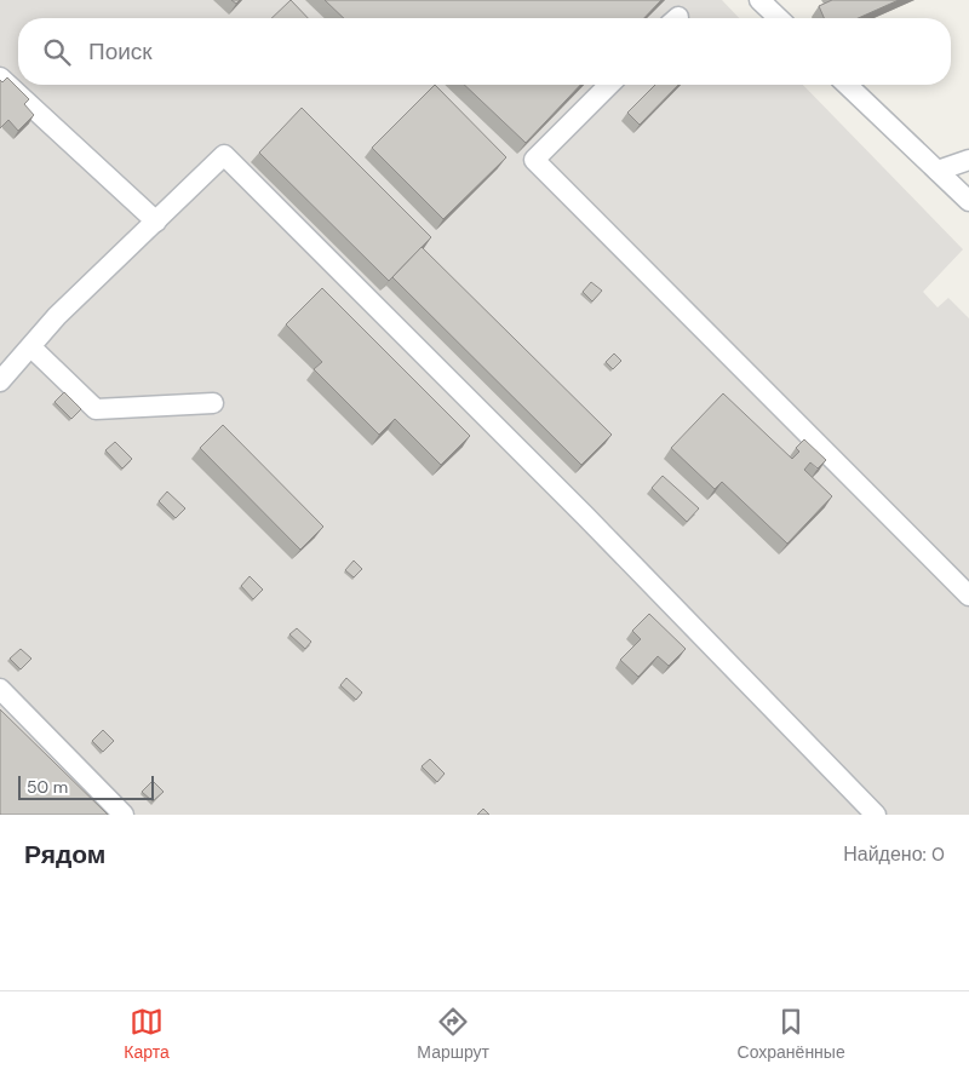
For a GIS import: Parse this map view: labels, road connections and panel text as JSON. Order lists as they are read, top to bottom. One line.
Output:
{"scale_bar":"50 m","page":{"search":"Поиск","scale":"50 m","heading":["Рядом","Найдено: 0"],"nav":["Карта","Маршрут","Сохранённые"]}}
